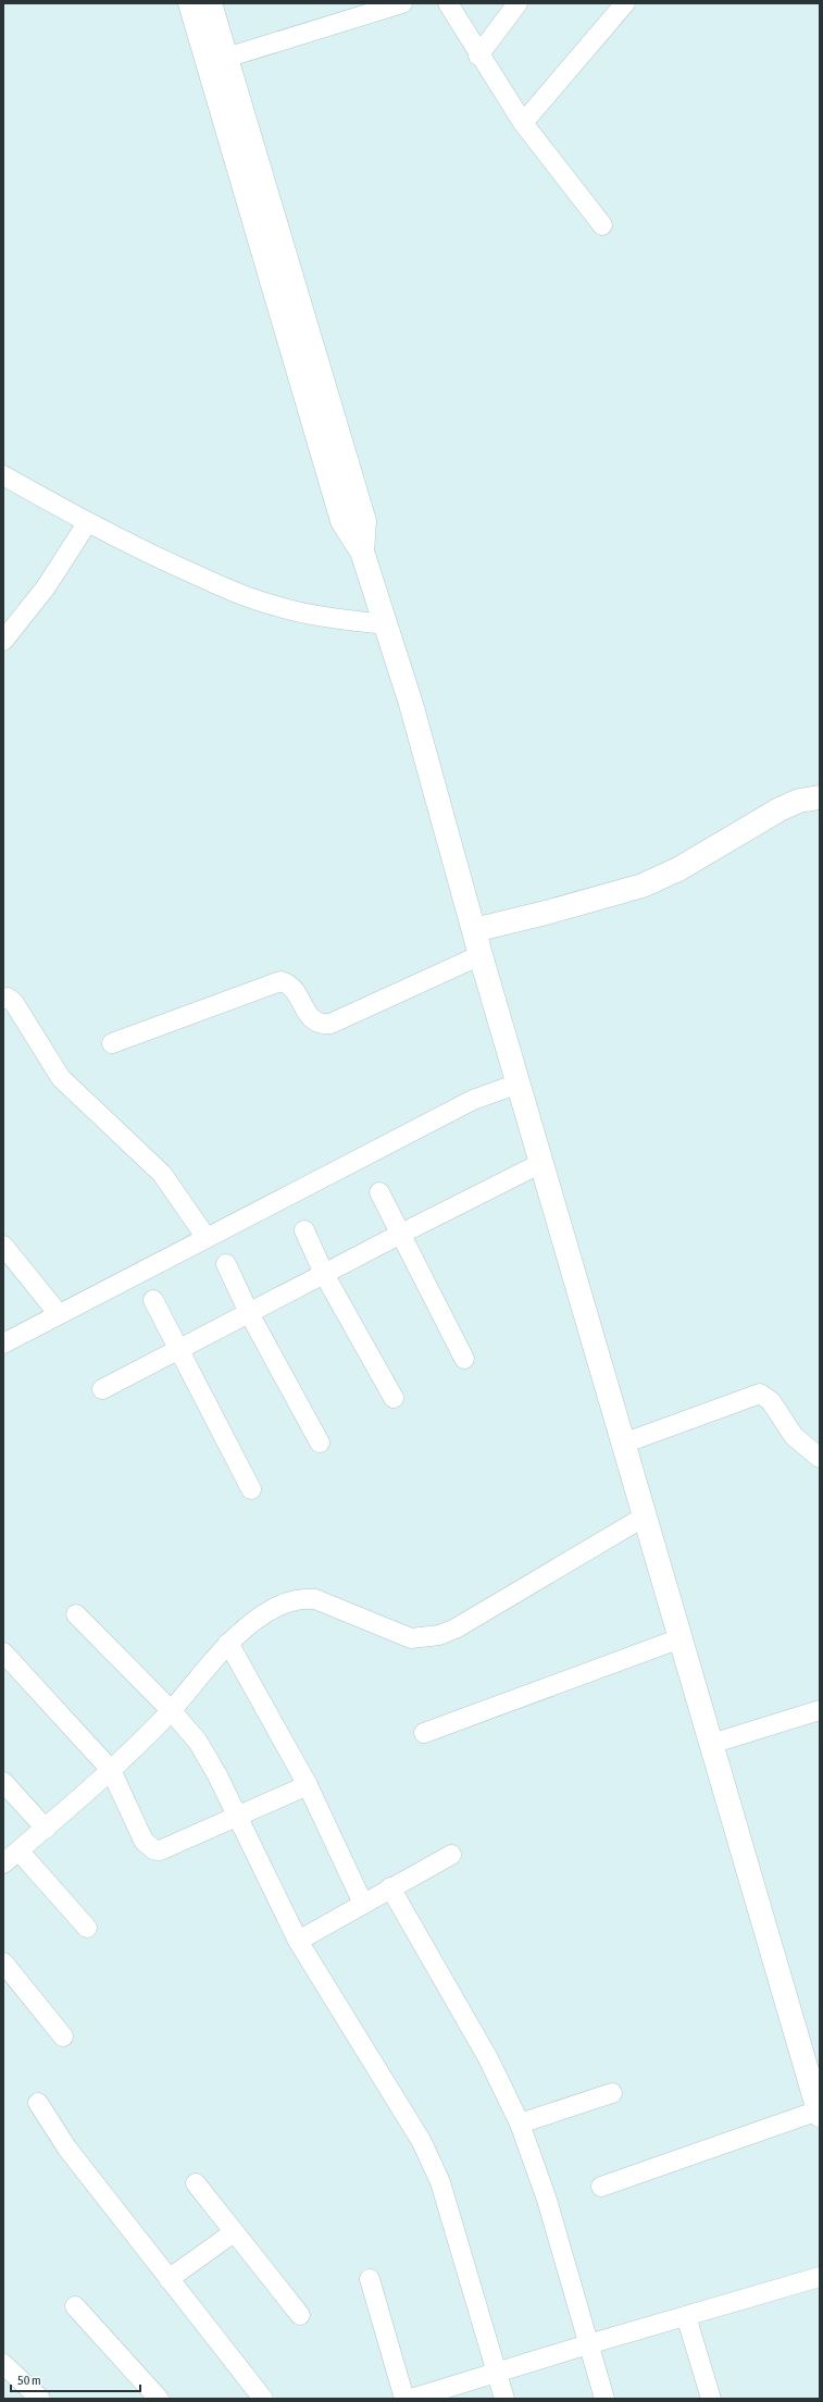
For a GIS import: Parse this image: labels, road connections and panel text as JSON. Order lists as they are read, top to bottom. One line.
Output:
{"scale_bar":"50 m"}
